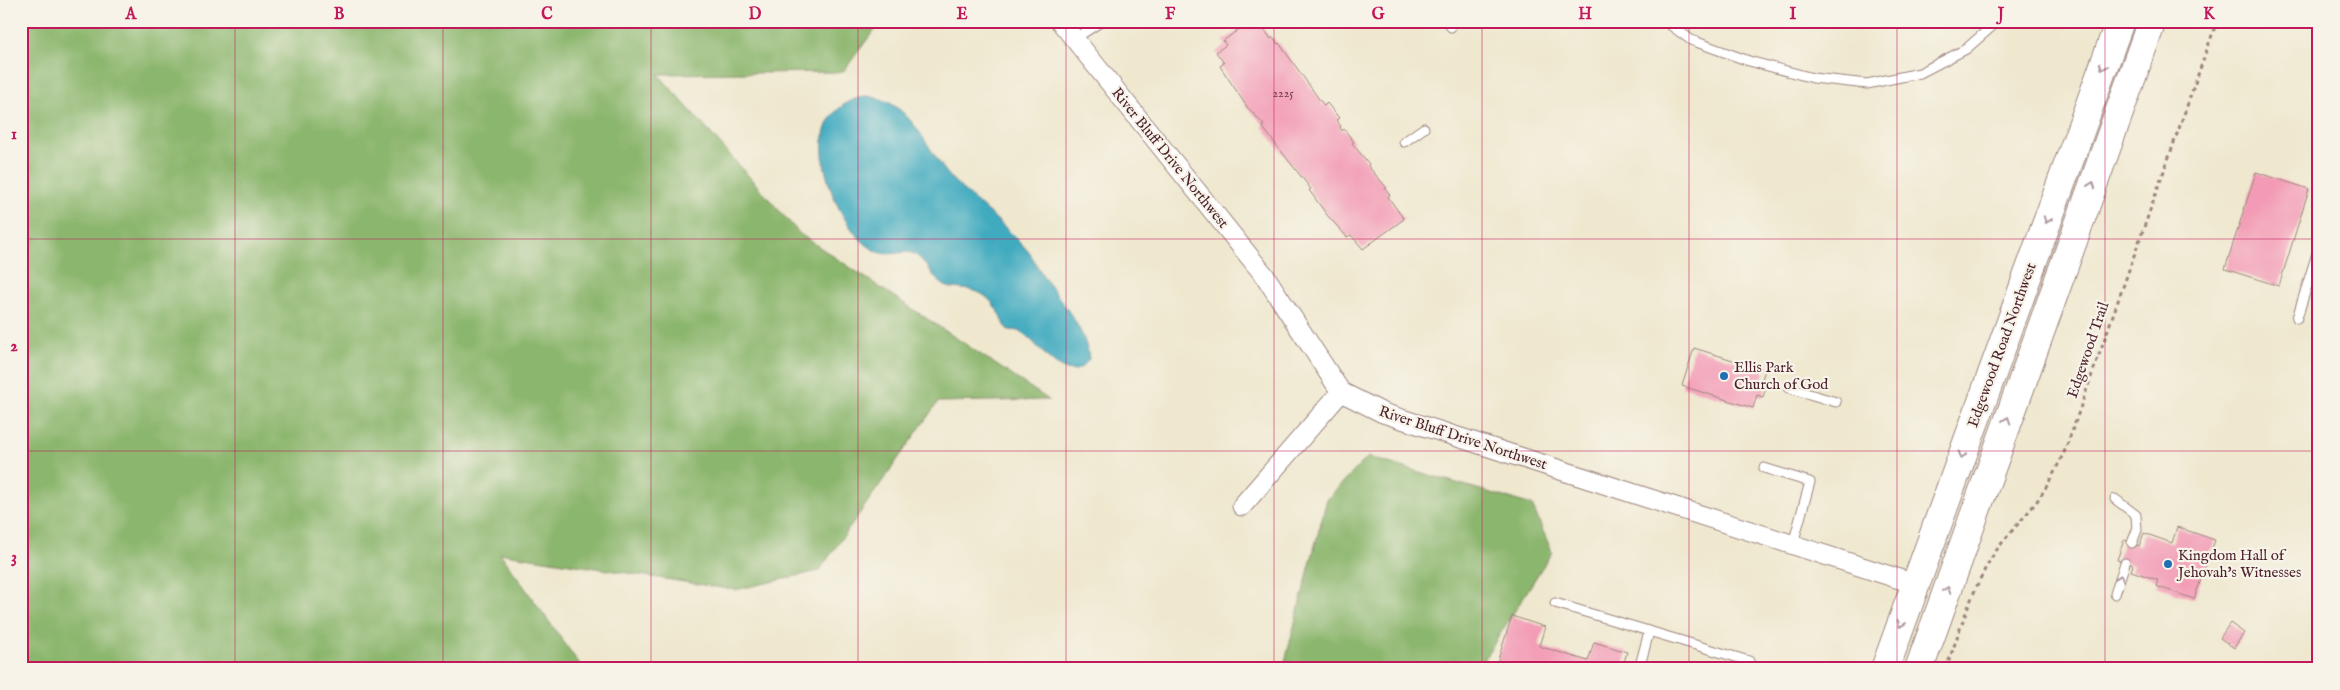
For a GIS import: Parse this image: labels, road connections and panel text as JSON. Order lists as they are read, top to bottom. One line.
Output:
{"streets":{"main road":["Edgewood Road Northwest"],"street":["River Bluff Drive Northwest"],"path":["Edgewood Trail"]},"crossings":[["River Bluff Drive Northwest","Edgewood Road Northwest"]],"places":["Ellis Park Church of God","Kingdom Hall of Jehovah's Witnesses"],"house_numbers":["2225"],"grid":{"columns":["A","B","C","D","E","F","G","H","I","J","K"],"rows":["1","2","3"]}}
